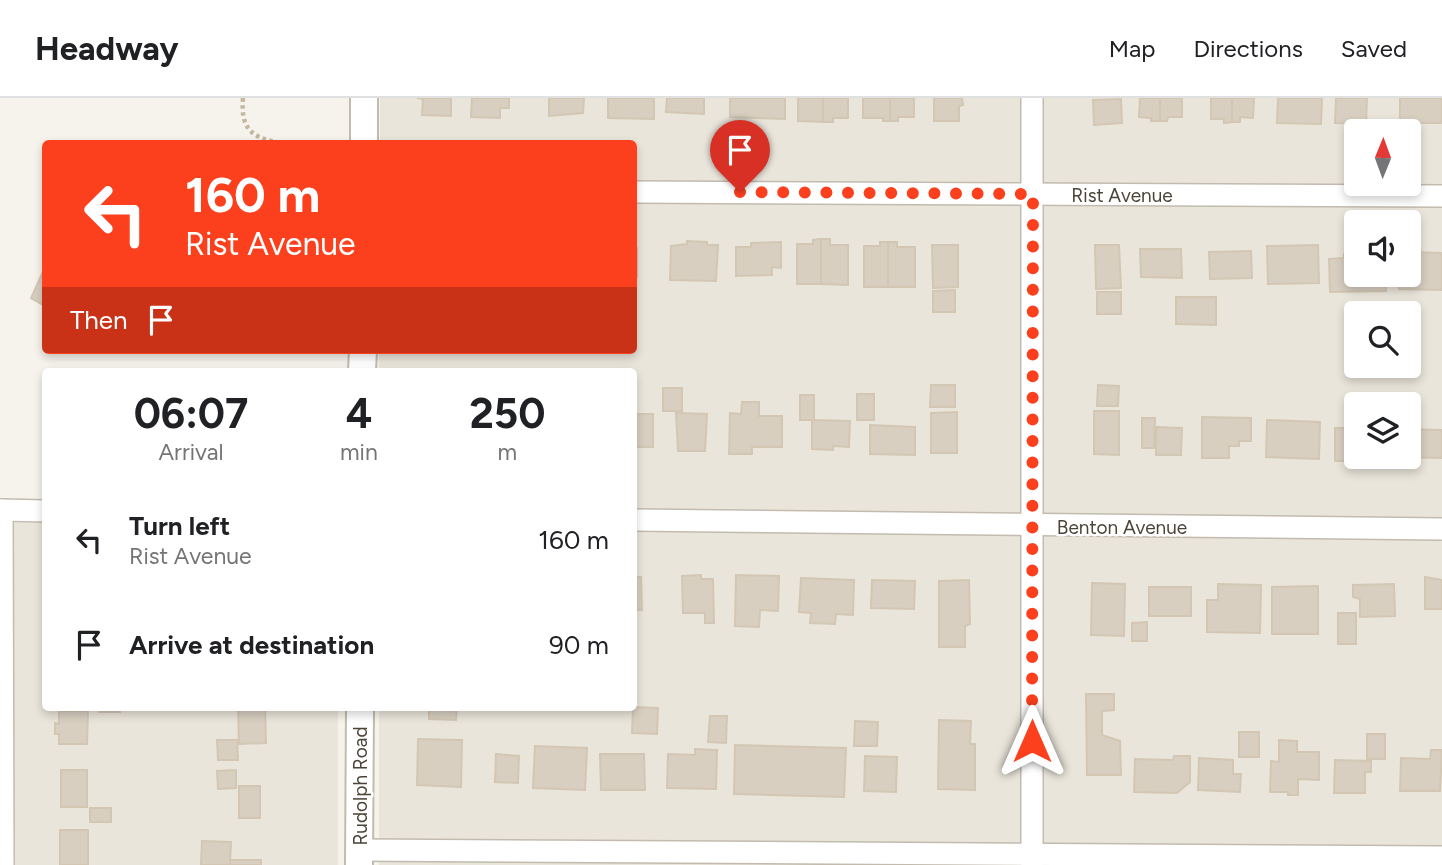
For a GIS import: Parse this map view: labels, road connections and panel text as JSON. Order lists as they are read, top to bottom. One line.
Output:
{"streets":{"street":["Rist Avenue","Benton Avenue","Rudolph Road"]},"north":"top","page":{"header":"Headway","nav":["Map","Directions","Saved"],"turn":["160 m","Rist Avenue"],"then":"Then","eta":["06:07","Arrival","4","min","250","m"],"list":[{"name":"Turn left","note":"Rist Avenue","value":"160 m"},{"name":"Arrive at destination","value":"90 m"}]}}
